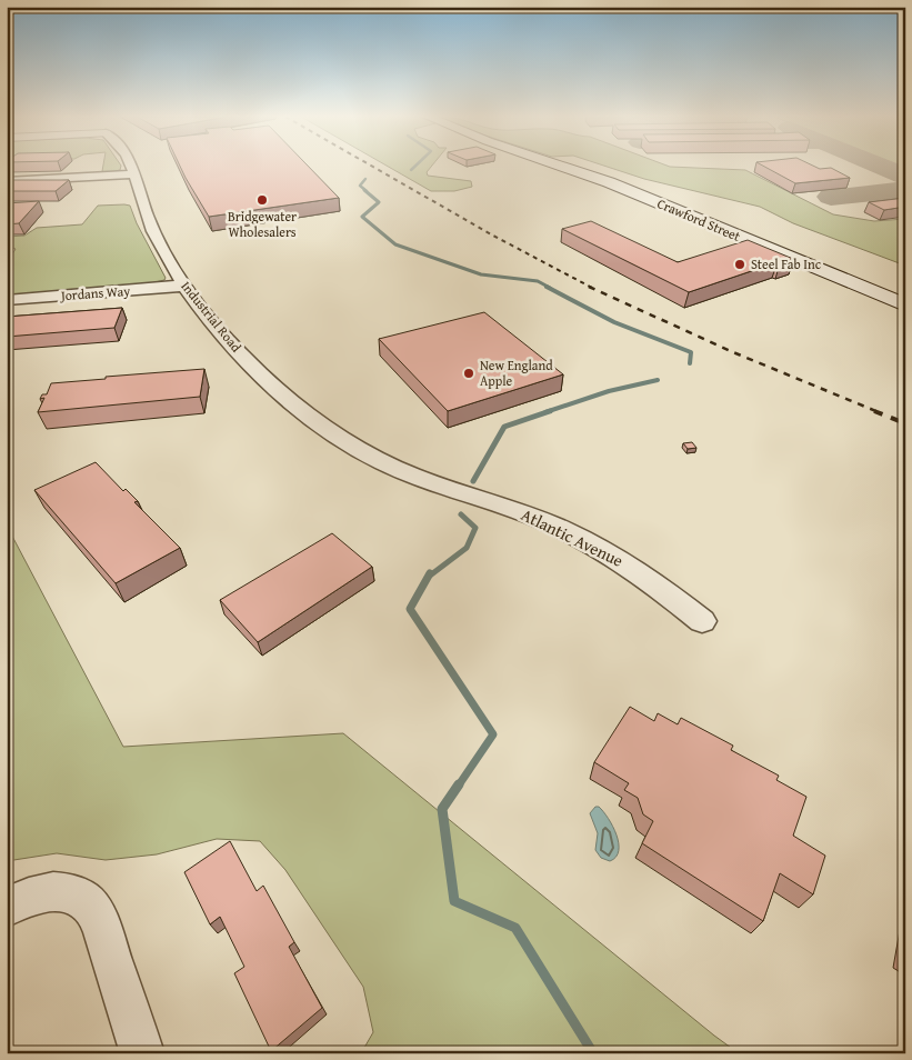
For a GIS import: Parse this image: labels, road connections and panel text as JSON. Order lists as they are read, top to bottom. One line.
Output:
{"streets":{"main road":["Crawford Street"],"street":["Jordans Way","Industrial Road","Atlantic Avenue"]},"crossings":[["Jordans Way","Industrial Road"],["Industrial Road","Atlantic Avenue"]],"places":["Bridgewater Wholesalers","Steel Fab Inc","New England Apple"]}
